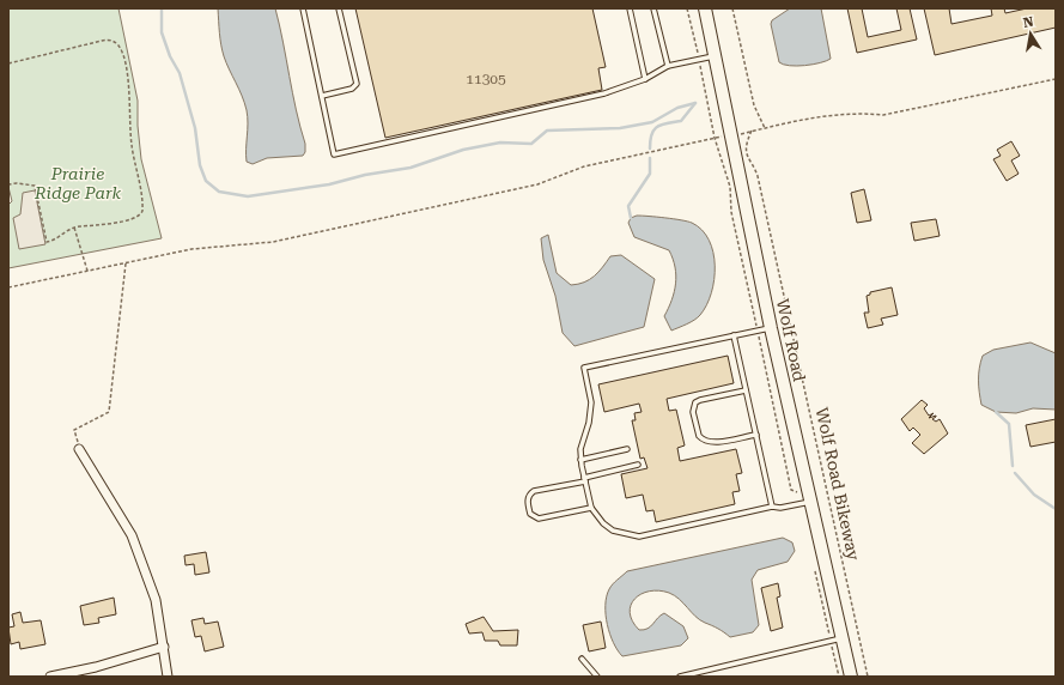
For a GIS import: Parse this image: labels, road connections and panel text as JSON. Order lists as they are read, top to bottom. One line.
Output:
{"streets":{"main road":["Wolf Road"],"path":["Wolf Road Bikeway"]},"parks":["Prairie Ridge Park"],"house_numbers":["11305"],"north":"top"}
